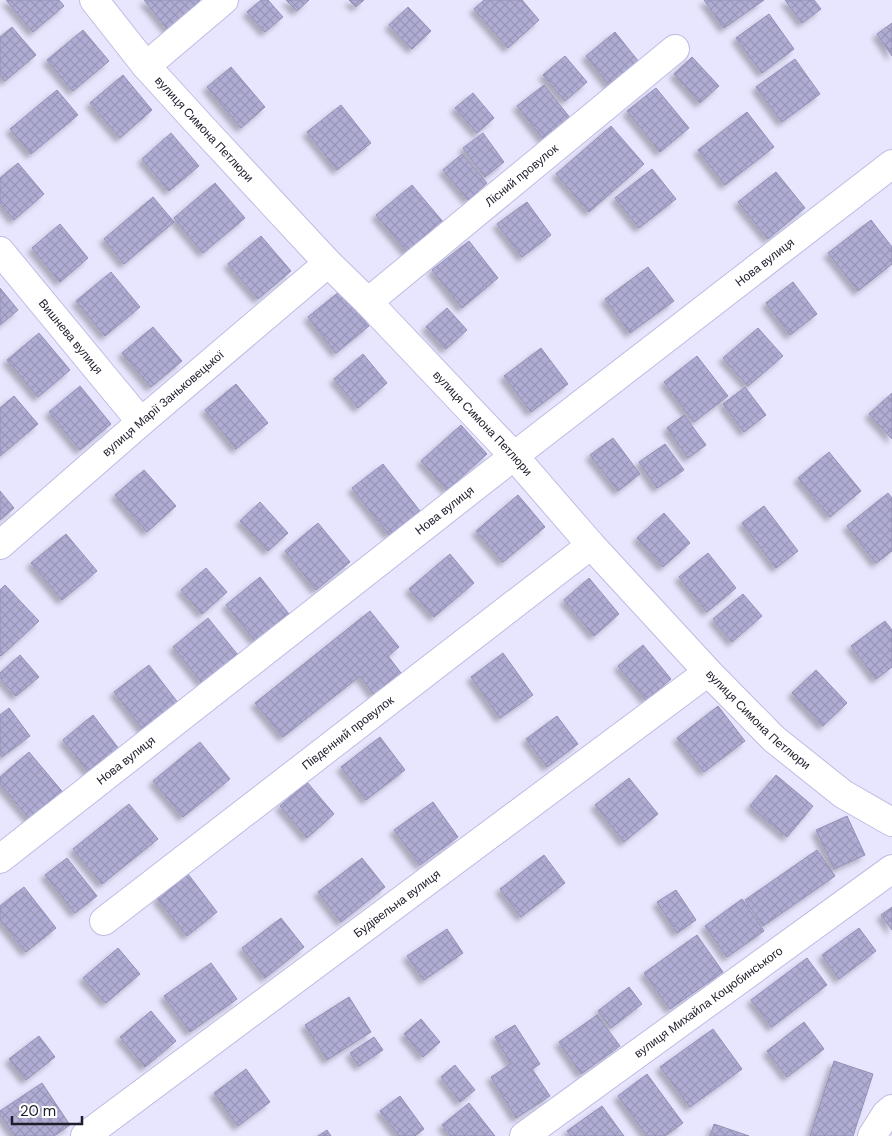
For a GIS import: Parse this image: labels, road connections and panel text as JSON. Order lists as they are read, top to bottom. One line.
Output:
{"streets":{"street":["вулиця Симона Петлюри","Лісний провулок","Нова вулиця","Вишнева вулиця","вулиця Марії Заньковецької","Південний провулок","Будівельна вулиця","вулиця Михайла Коцюбинського"]},"crossings":[["вулиця Симона Петлюри","Лісний провулок"],["вулиця Симона Петлюри","Нова вулиця"],["вулиця Симона Петлюри","вулиця Марії Заньковецької"],["вулиця Симона Петлюри","Південний провулок"],["вулиця Симона Петлюри","Будівельна вулиця"],["Вишнева вулиця","вулиця Марії Заньковецької"]],"scale_bar":"20 m"}
